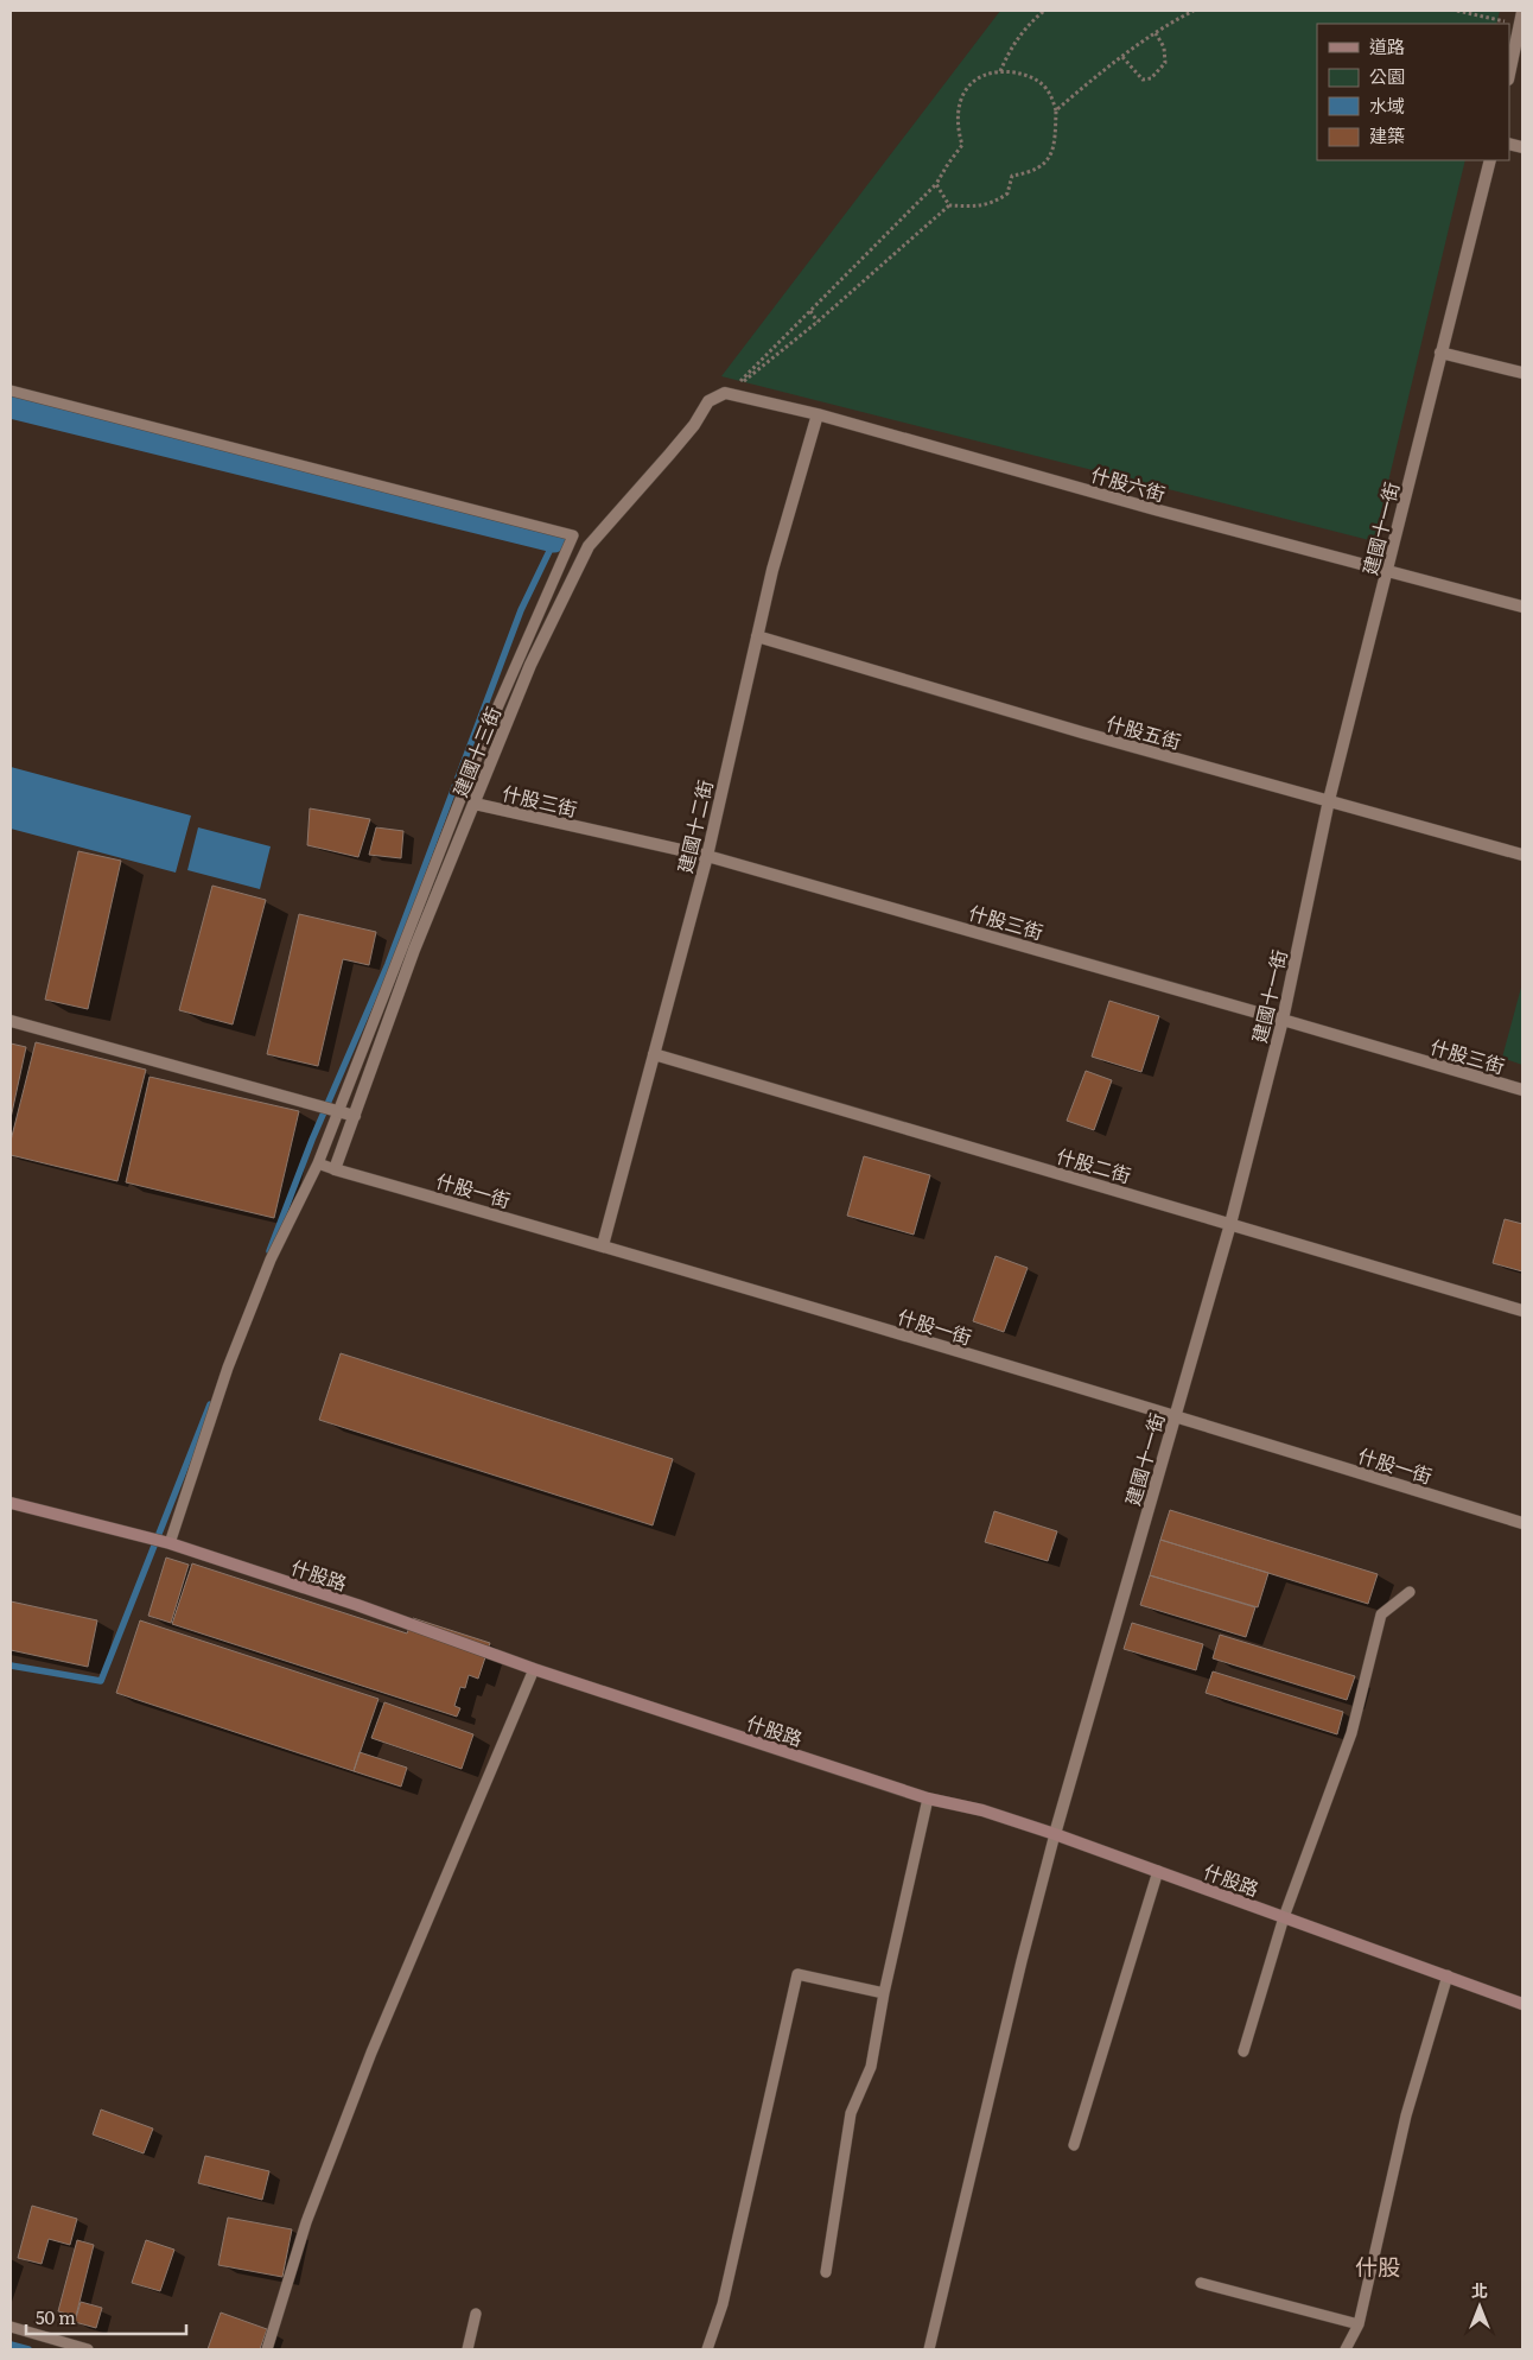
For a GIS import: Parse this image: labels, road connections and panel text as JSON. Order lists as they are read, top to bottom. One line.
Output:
{"streets":{"street":["什股六街","建國十一街","什股五街","建國十三街","什股三街","建國十二街","什股二街","什股一街","什股路"]},"crossings":[["什股六街","建國十一街"],["什股六街","建國十三街"],["什股六街","建國十二街"],["建國十一街","什股五街"],["建國十一街","什股三街"],["建國十一街","什股二街"],["建國十一街","什股一街"],["建國十一街","什股路"],["什股五街","建國十二街"],["建國十三街","什股三街"],["建國十三街","什股一街"],["什股三街","建國十二街"],["建國十二街","什股二街"],["建國十二街","什股一街"]],"districts":["什股"],"legend":["道路","公園","水域","建築"],"scale_bar":"50 m","north":"top"}
